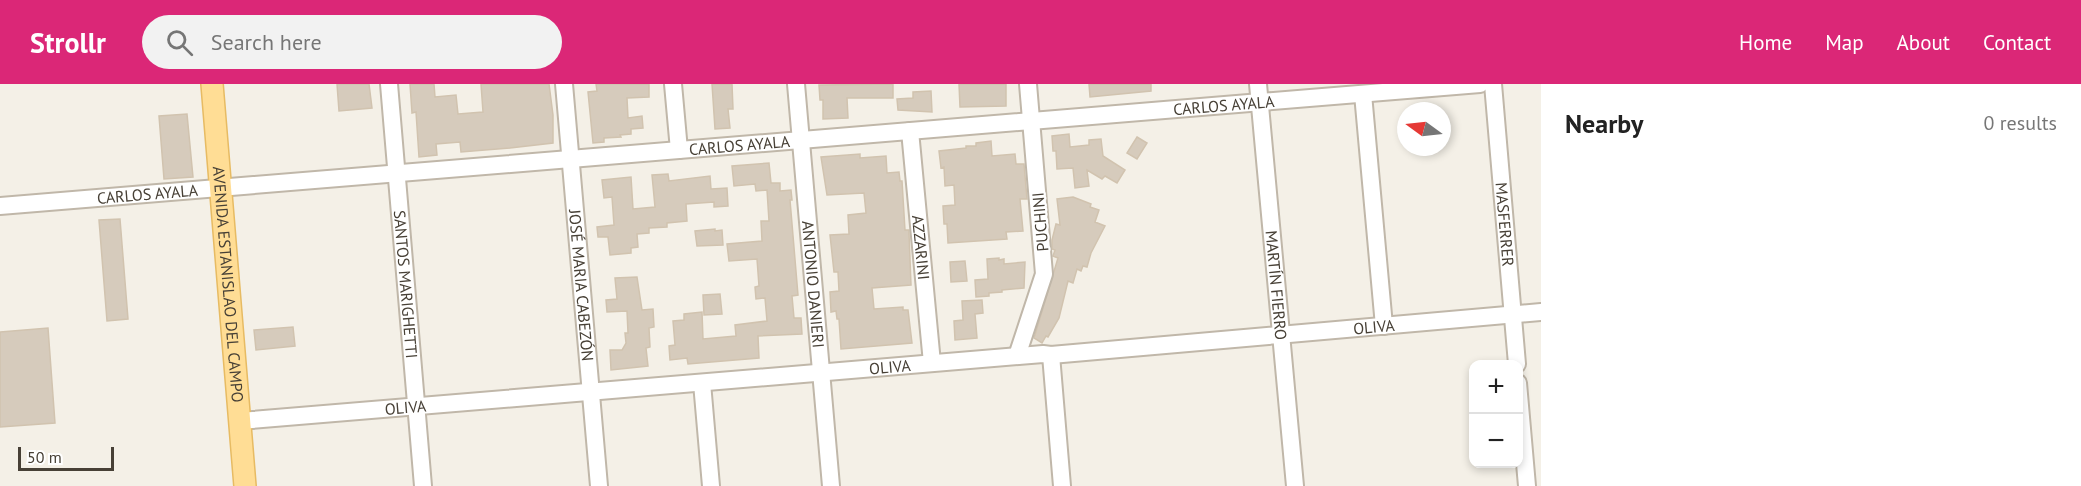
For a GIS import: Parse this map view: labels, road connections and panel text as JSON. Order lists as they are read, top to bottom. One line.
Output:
{"streets":{"main road":["AVENIDA ESTANISLAO DEL CAMPO"],"street":["CARLOS AYALA","PUCHINI","MASFERRER","AZZARINI","SANTOS MARIGHETTI","JOSÉ MARIA CABEZÓN","ANTONIO DANIERI","MARTÍN FIERRO","OLIVA"]},"crossings":[["CARLOS AYALA","PUCHINI"],["CARLOS AYALA","AZZARINI"],["CARLOS AYALA","AVENIDA ESTANISLAO DEL CAMPO"],["CARLOS AYALA","SANTOS MARIGHETTI"],["CARLOS AYALA","JOSÉ MARIA CABEZÓN"],["CARLOS AYALA","ANTONIO DANIERI"],["CARLOS AYALA","MARTÍN FIERRO"],["PUCHINI","OLIVA"],["MASFERRER","OLIVA"],["AZZARINI","OLIVA"],["AVENIDA ESTANISLAO DEL CAMPO","OLIVA"],["SANTOS MARIGHETTI","OLIVA"],["JOSÉ MARIA CABEZÓN","OLIVA"],["ANTONIO DANIERI","OLIVA"],["MARTÍN FIERRO","OLIVA"]],"scale_bar":"50 m","north":"left","page":{"header":"Strollr","search":"Search here","nav":["Home","Map","About","Contact"],"heading":["Nearby","0 results"],"map_buttons":["+","−"],"scale":"50 m"}}
